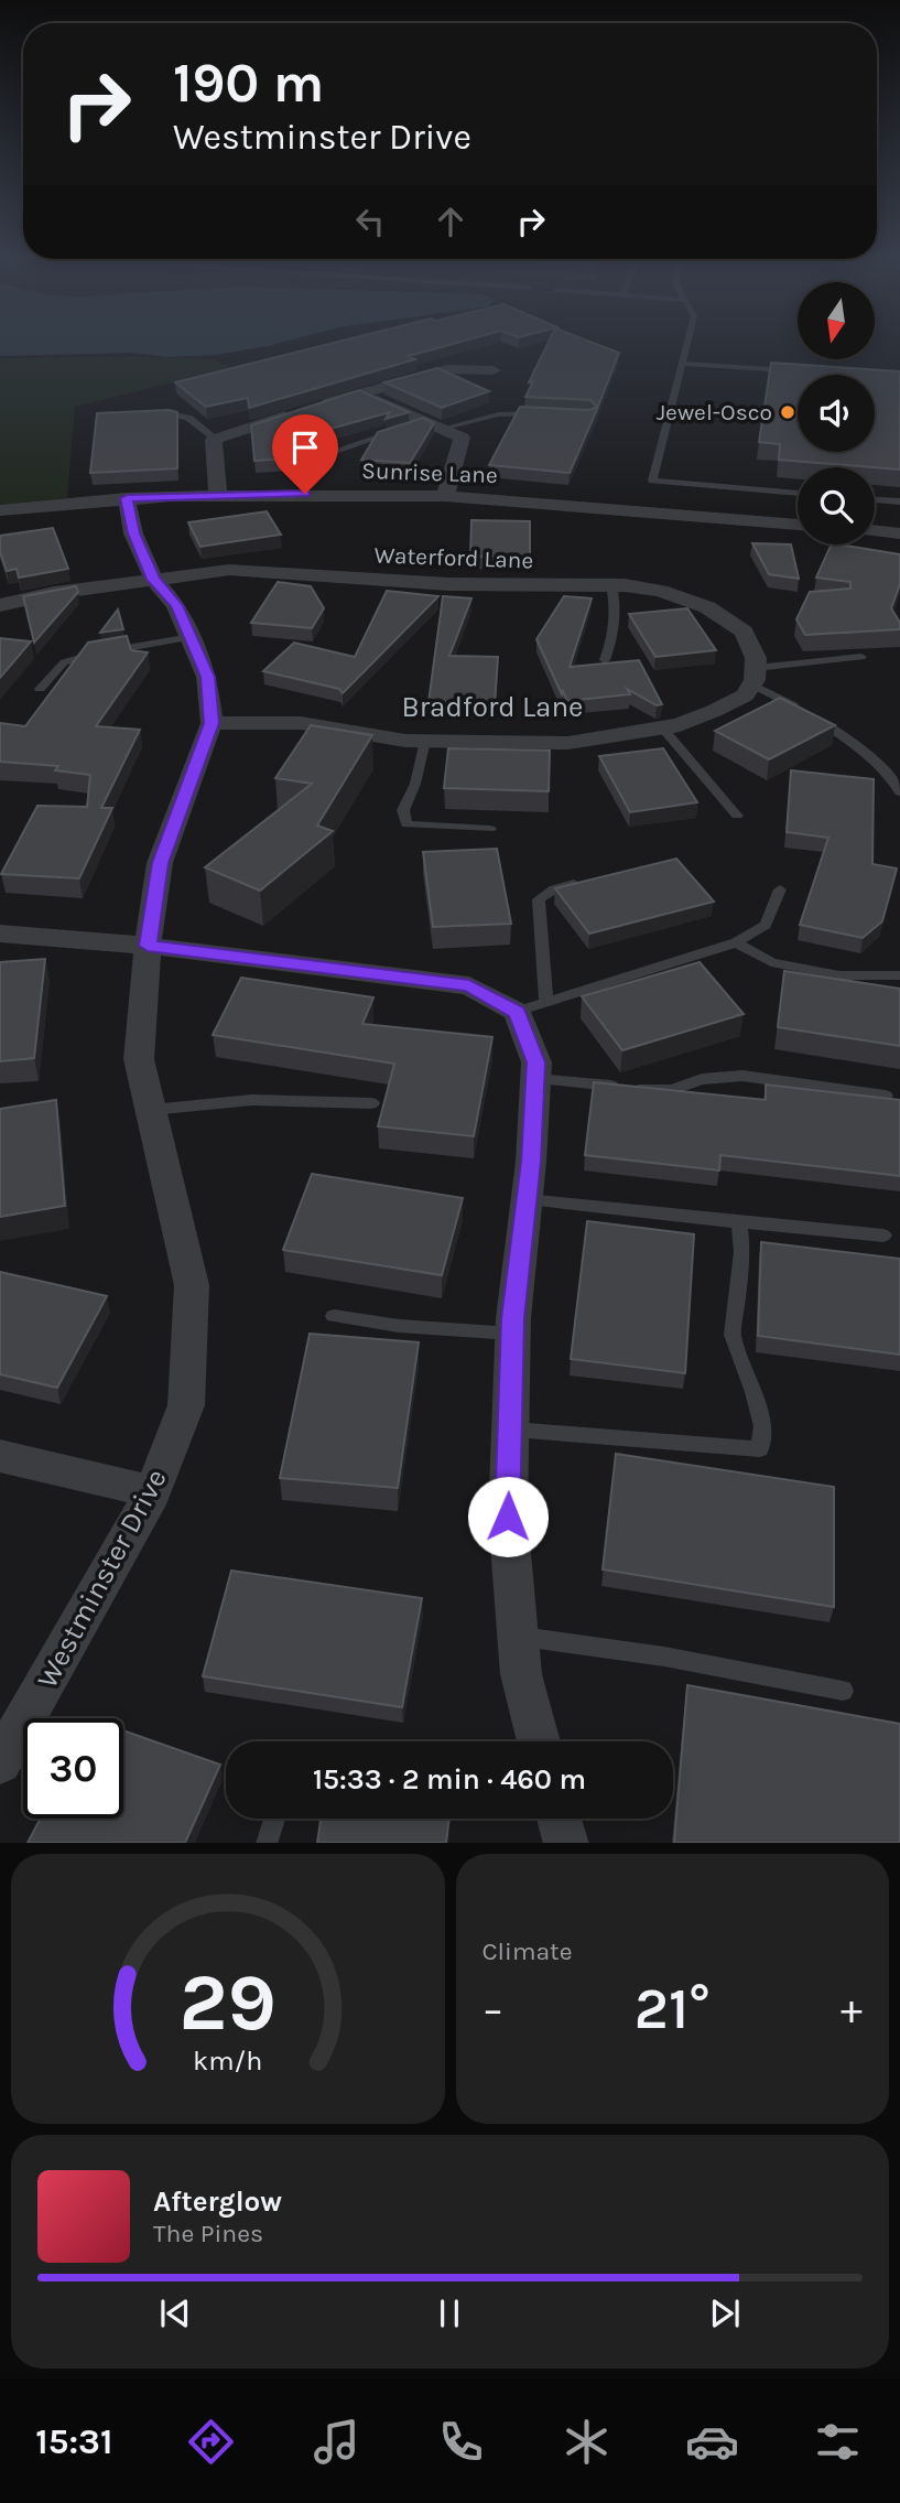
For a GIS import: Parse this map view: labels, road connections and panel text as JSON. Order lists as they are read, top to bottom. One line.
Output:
{"streets":{"street":["Sunrise Lane","Waterford Lane","Bradford Lane","Westminster Drive"]},"crossings":[["Sunrise Lane","Westminster Drive"],["Waterford Lane","Bradford Lane"],["Waterford Lane","Westminster Drive"],["Bradford Lane","Westminster Drive"]],"places":["Jewel-Osco"],"north":"bottom","page":{"turn":["190 m","Westminster Drive"],"limit":"30","trip":"15:33 · 2 min · 460 m","tile":"Climate","heat":["−","21°","+"],"song":["Afterglow","The Pines"],"tabs":"15:31","gauge":["29","km/h"]}}
